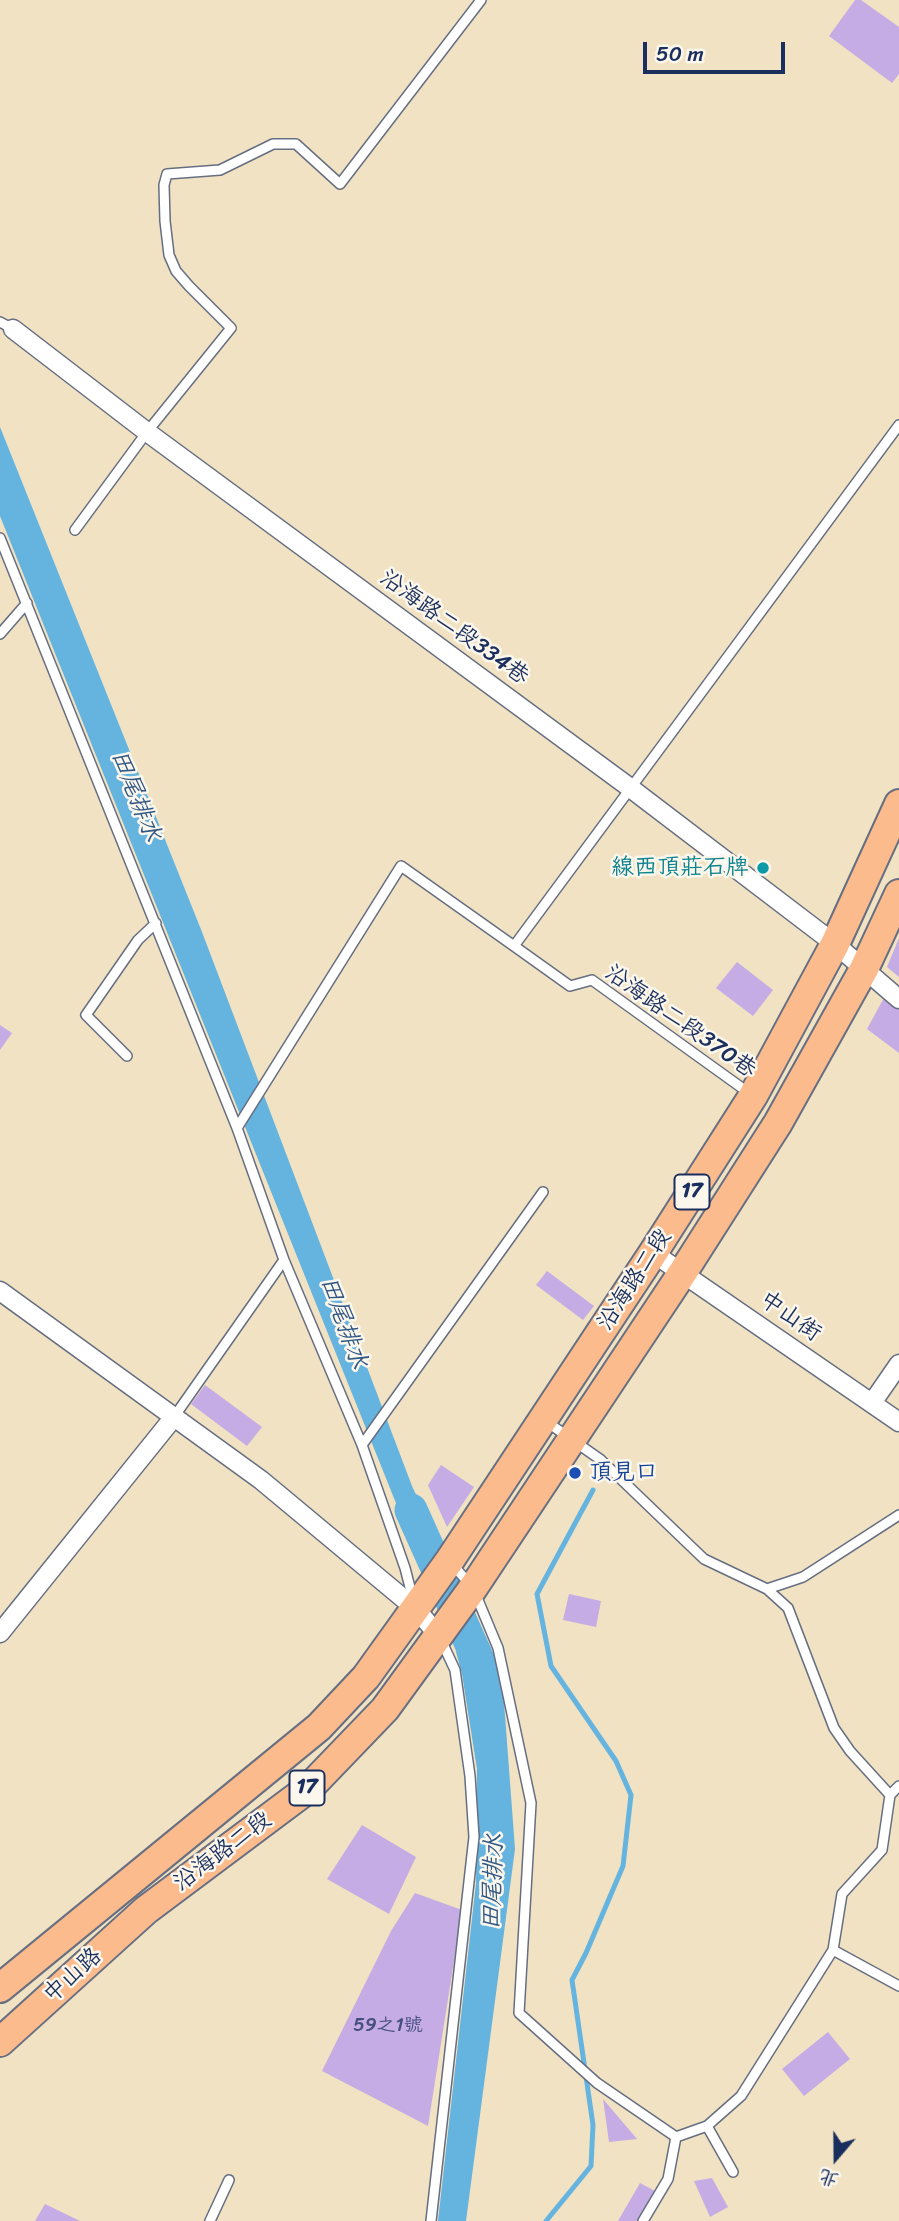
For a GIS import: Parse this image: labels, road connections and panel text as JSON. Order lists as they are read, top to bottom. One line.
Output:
{"streets":{"main road":["17","沿海路二段","中山路"],"street":["沿海路二段334巷","中山街"],"lane":["沿海路二段370巷"]},"crossings":[["沿海路二段334巷","沿海路二段"],["沿海路二段370巷","沿海路二段"],["17","沿海路二段"],["沿海路二段","中山街"],["沿海路二段","中山路"]],"water":["田尾排水"],"places":["線西頂莊石牌","頂見口"],"house_numbers":["59之1號"],"scale_bar":"50 m","north":"bottom"}
